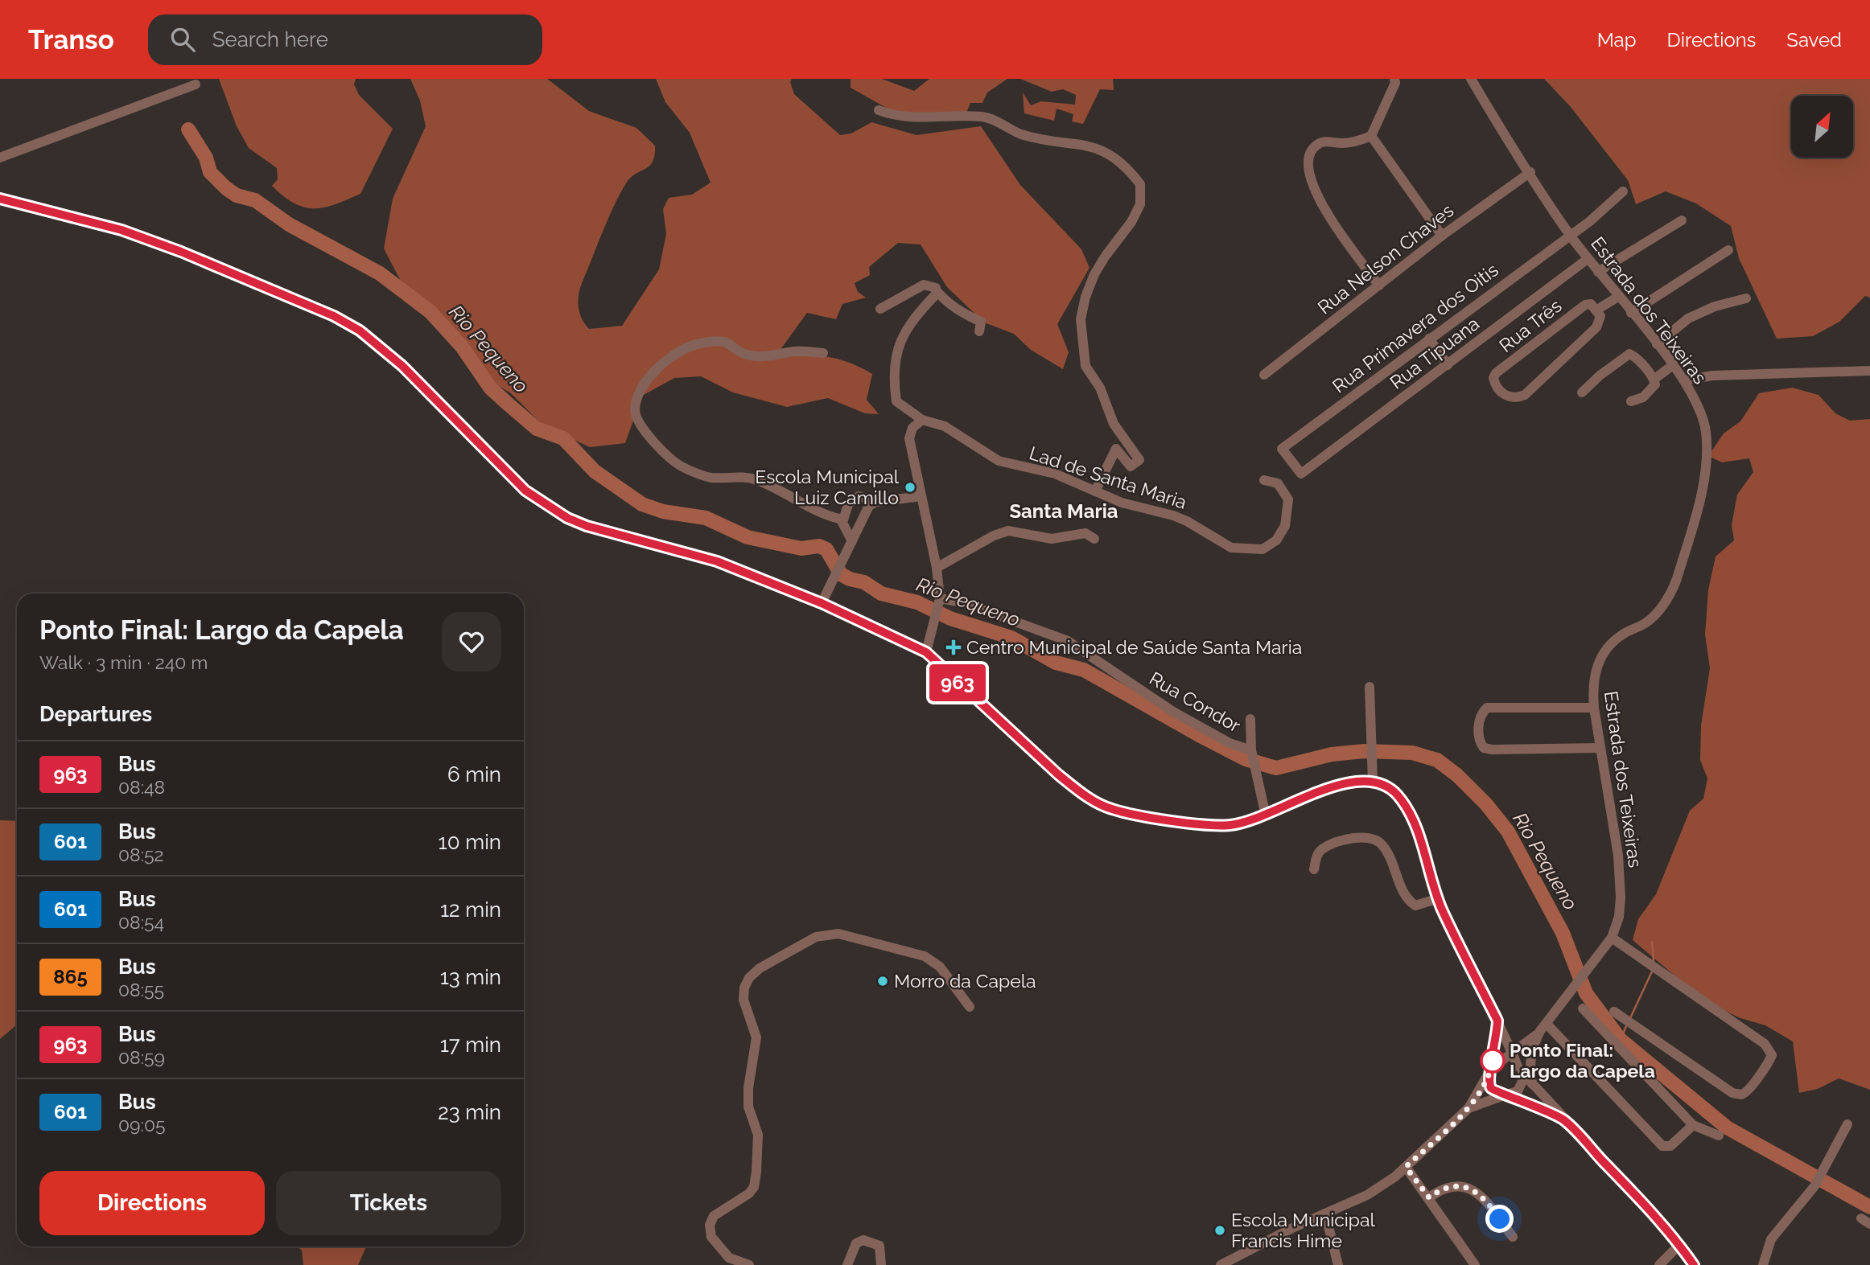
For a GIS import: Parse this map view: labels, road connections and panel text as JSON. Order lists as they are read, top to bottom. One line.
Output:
{"streets":{"street":["Rua Nelson Chaves","Estrada dos Teixeiras","Rua Três","Rua Primavera dos Oitis","Rua Tipuana","Lad de Santa Maria","Rua Condor"]},"crossings":[["Rua Nelson Chaves","Estrada dos Teixeiras"],["Estrada dos Teixeiras","Rua Primavera dos Oitis"],["Estrada dos Teixeiras","Rua Tipuana"],["Rua Primavera dos Oitis","Rua Tipuana"]],"districts":["Santa Maria"],"water":["Rio Pequeno"],"places":{"other":["Escola Municipal Luiz Camillo","Morro da Capela","Ponto Final: Largo da Capela","Escola Municipal Francis Hime"],"health":["Centro Municipal de Saúde Santa Maria"]},"lines":["bus line 963"],"north":"top right","page":{"header":"Transo","search":"Search here","nav":["Map","Directions","Saved"],"on_map":"963","heading":[["Ponto Final: Largo da Capela","Walk · 3 min · 240 m"],"Departures"],"list":[{"mark":"963","name":"Bus","note":"08:48","value":"6 min"},{"mark":"601","name":"Bus","note":"08:52","value":"10 min"},{"mark":"601","name":"Bus","note":"08:54","value":"12 min"},{"mark":"865","name":"Bus","note":"08:55","value":"13 min"},{"mark":"963","name":"Bus","note":"08:59","value":"17 min"},{"mark":"601","name":"Bus","note":"09:05","value":"23 min"}],"buttons":["Directions","Tickets"]}}
